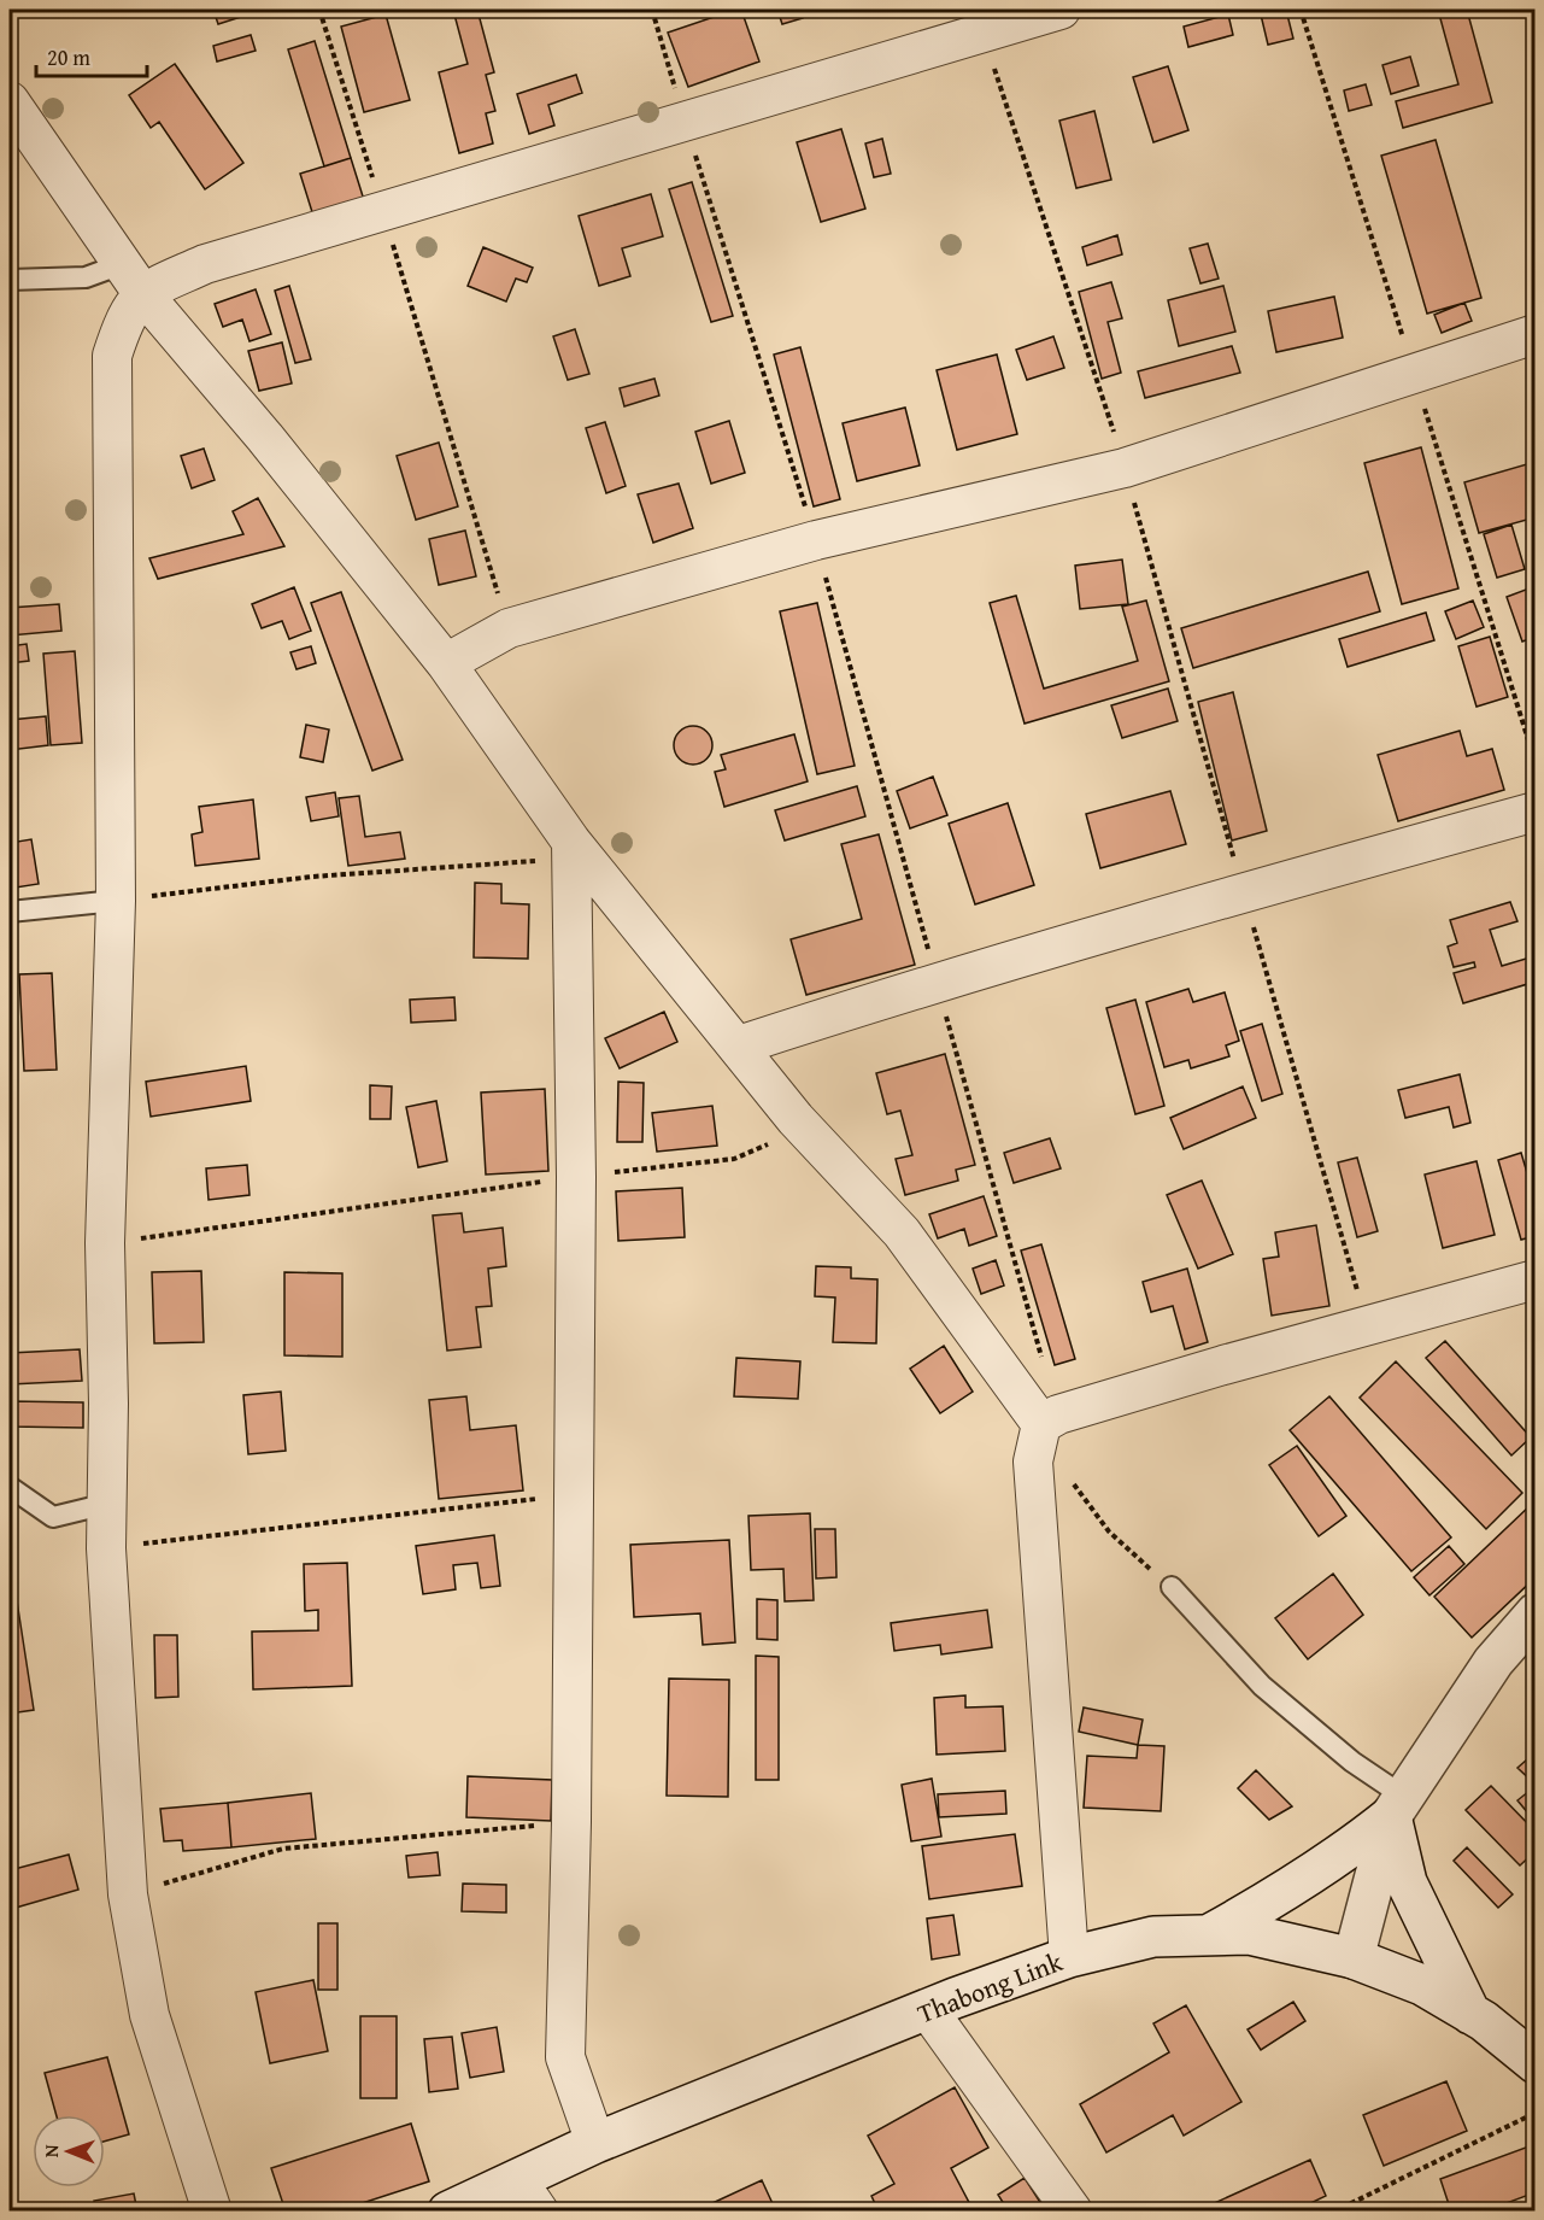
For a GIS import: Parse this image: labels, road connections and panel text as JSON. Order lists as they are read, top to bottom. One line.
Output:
{"streets":{"main road":["Thabong Link"]},"scale_bar":"20 m","north":"left"}
